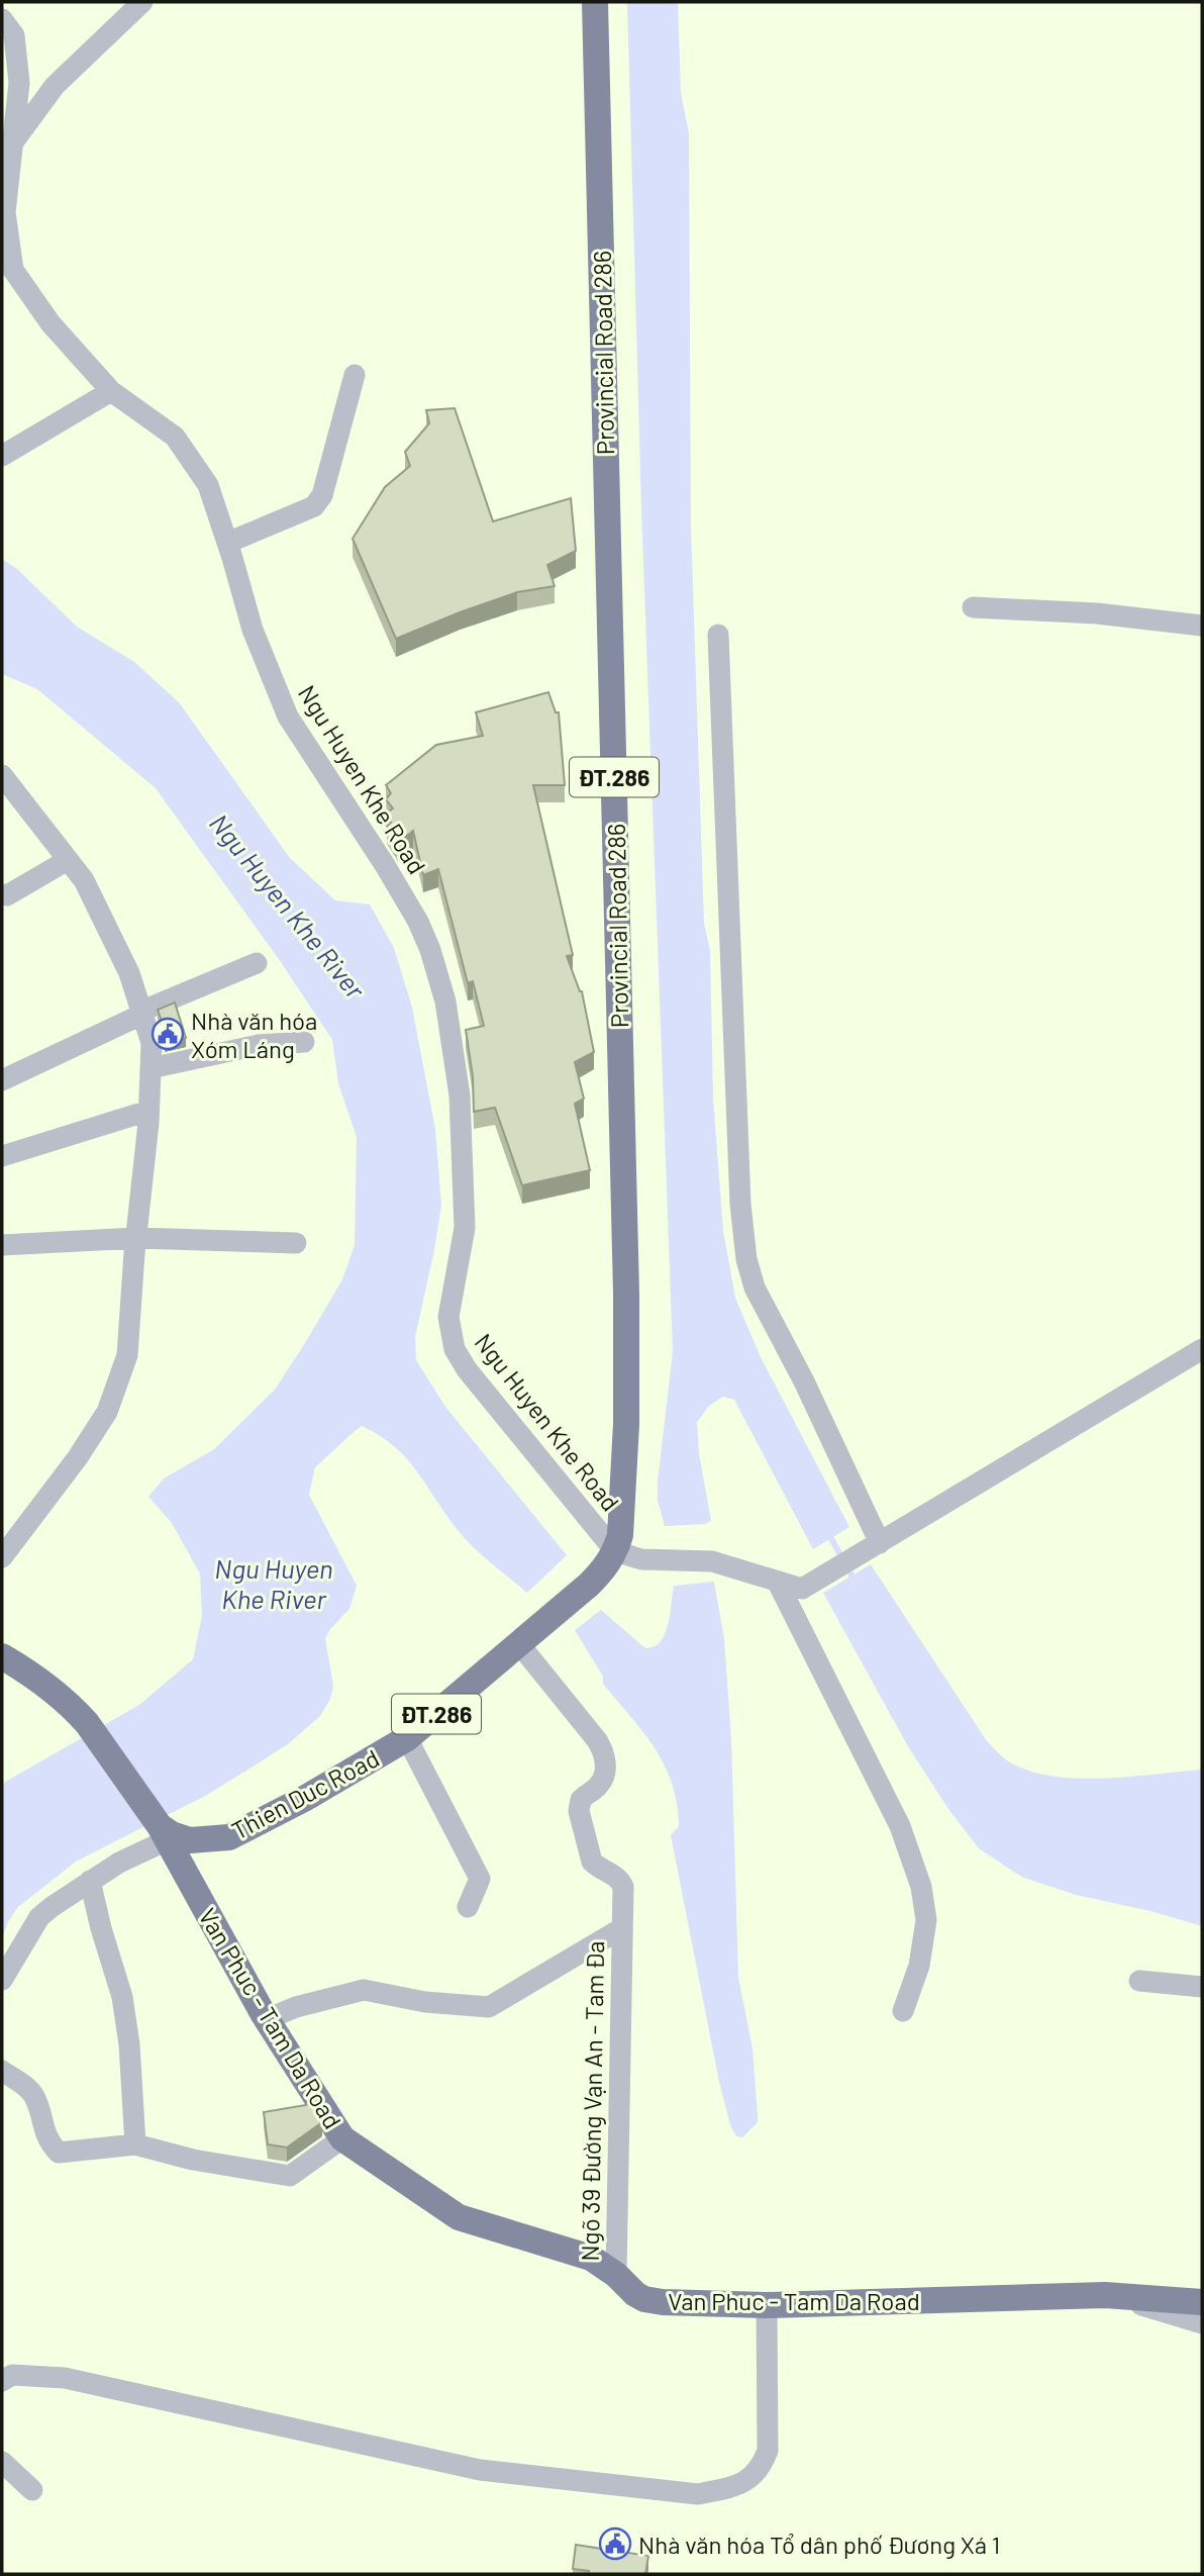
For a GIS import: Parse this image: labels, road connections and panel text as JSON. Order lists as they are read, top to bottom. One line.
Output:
{"streets":{"main road":["Provincial Road 286","ĐT.286","Thien Duc Road","Van Phuc - Tam Da Road"],"street":["Ngu Huyen Khe Road","Ngõ 39 Đường Vạn An - Tam Đa"]},"crossings":[["Provincial Road 286","Ngu Huyen Khe Road"],["Provincial Road 286","Thien Duc Road"],["ĐT.286","Thien Duc Road"],["ĐT.286","Van Phuc - Tam Da Road"],["Ngu Huyen Khe Road","Thien Duc Road"],["Thien Duc Road","Van Phuc - Tam Da Road"],["Thien Duc Road","Ngõ 39 Đường Vạn An - Tam Đa"],["Van Phuc - Tam Da Road","Ngõ 39 Đường Vạn An - Tam Đa"]],"water":["Ngu Huyen Khe River"],"places":{"public building":["Nhà văn hóa Xóm Láng","Nhà văn hóa Tổ dân phố Đương Xá 1"]}}
